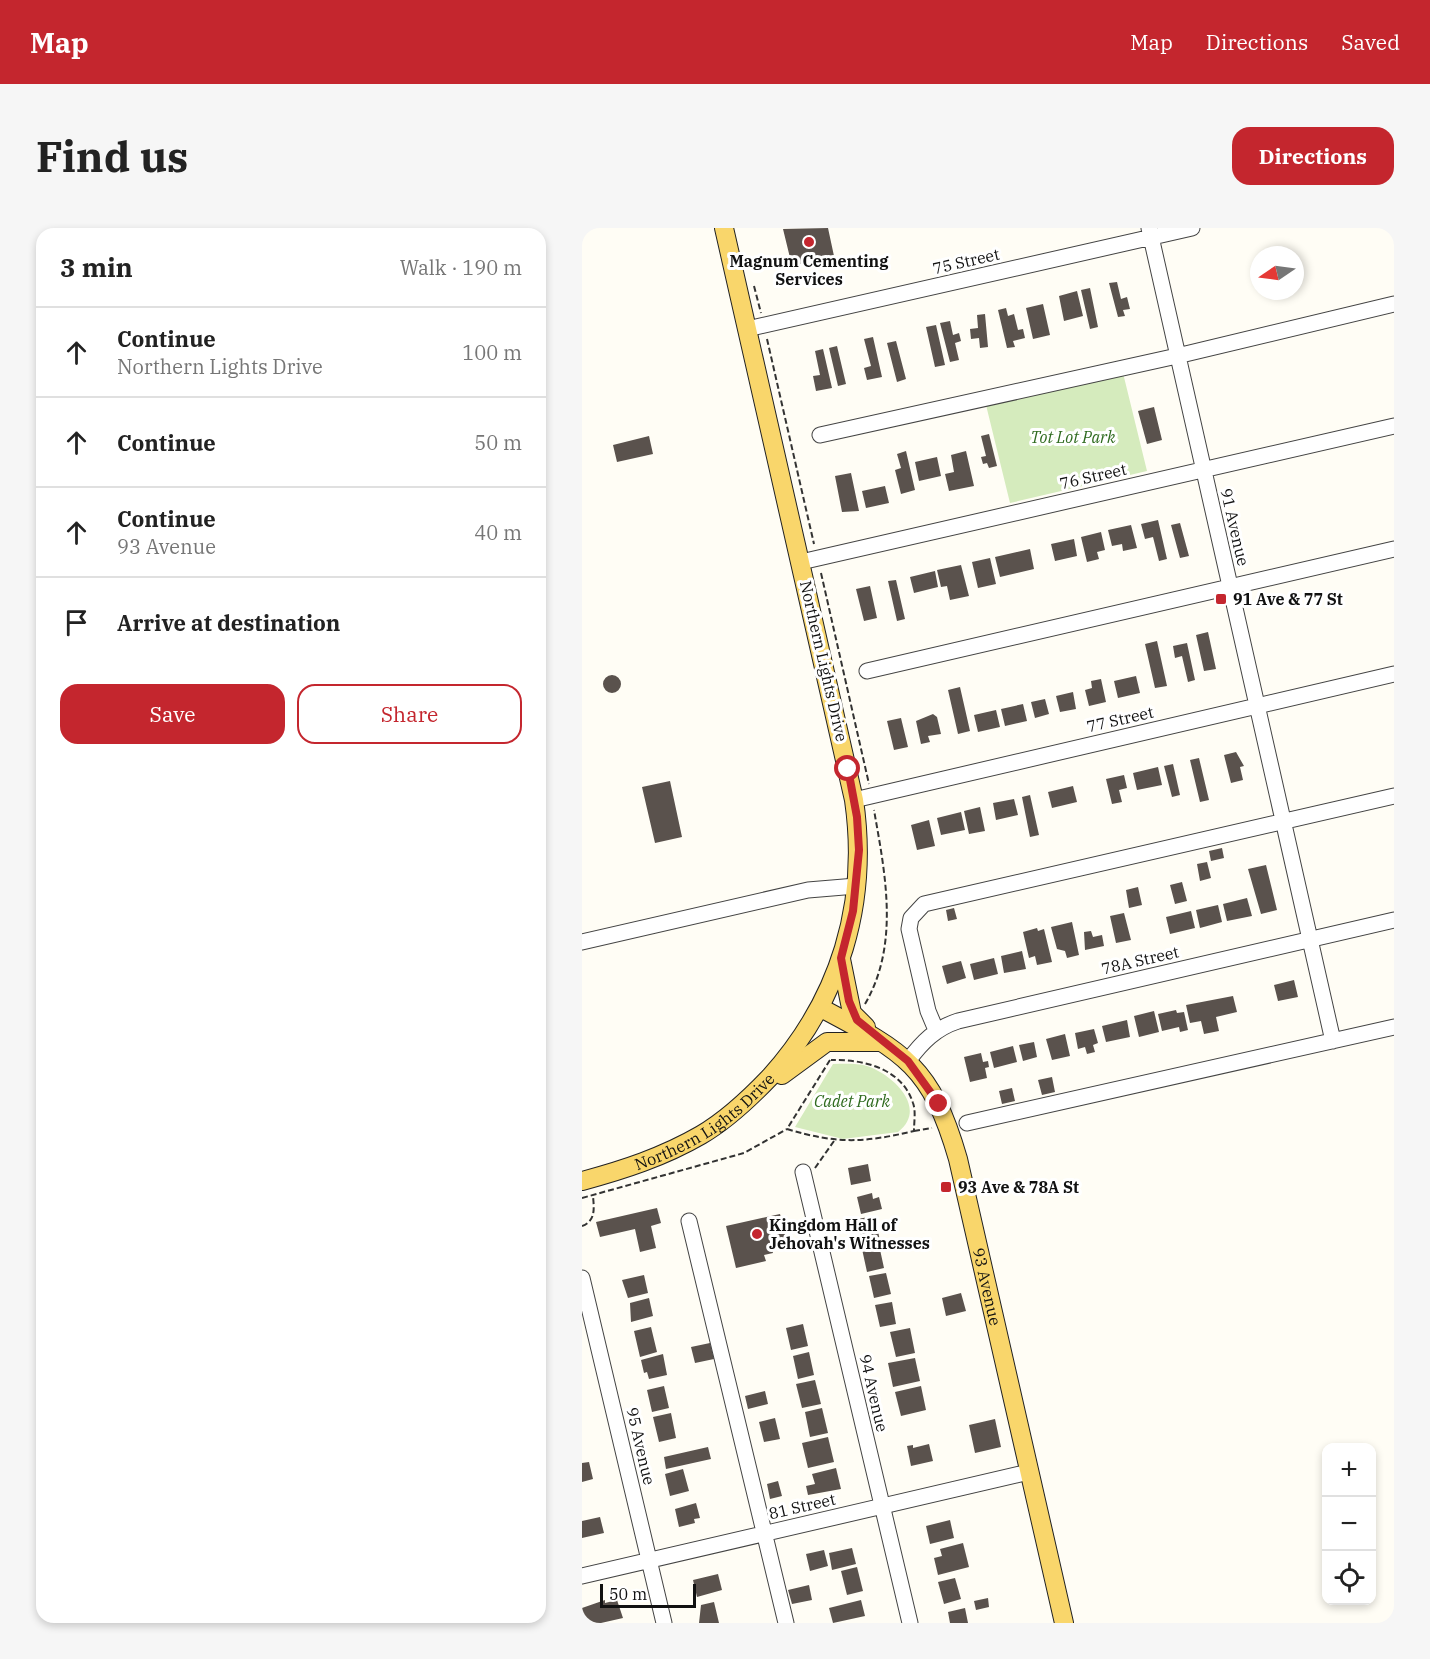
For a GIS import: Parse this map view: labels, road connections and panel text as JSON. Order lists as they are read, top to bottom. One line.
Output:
{"streets":{"main road":["Northern Lights Drive","93 Avenue"],"street":["75 Street","76 Street","91 Avenue","77 Street","78A Street","94 Avenue","95 Avenue","81 Street"]},"crossings":[["75 Street","91 Avenue"],["75 Street","Northern Lights Drive"],["76 Street","91 Avenue"],["76 Street","Northern Lights Drive"],["91 Avenue","77 Street"],["91 Avenue","78A Street"],["Northern Lights Drive","77 Street"],["Northern Lights Drive","93 Avenue"],["78A Street","93 Avenue"],["93 Avenue","81 Street"],["94 Avenue","81 Street"],["95 Avenue","81 Street"]],"parks":["Tot Lot Park","Cadet Park"],"places":{"other":["Magnum Cementing Services","Kingdom Hall of Jehovah's Witnesses"],"transit":["91 Ave & 77 St","93 Ave & 78A St"]},"scale_bar":"50 m","north":"left","page":{"header":"Map","nav":["Map","Directions","Saved"],"buttons":["Directions",["Save","Share"]],"title":"Find us","heading":["3 min","Walk · 190 m"],"list":[["Continue","Northern Lights Drive","100 m"],["Continue","50 m"],["Continue","93 Avenue","40 m"],"Arrive at destination"],"map_buttons":["+","−"],"scale":"50 m"}}
